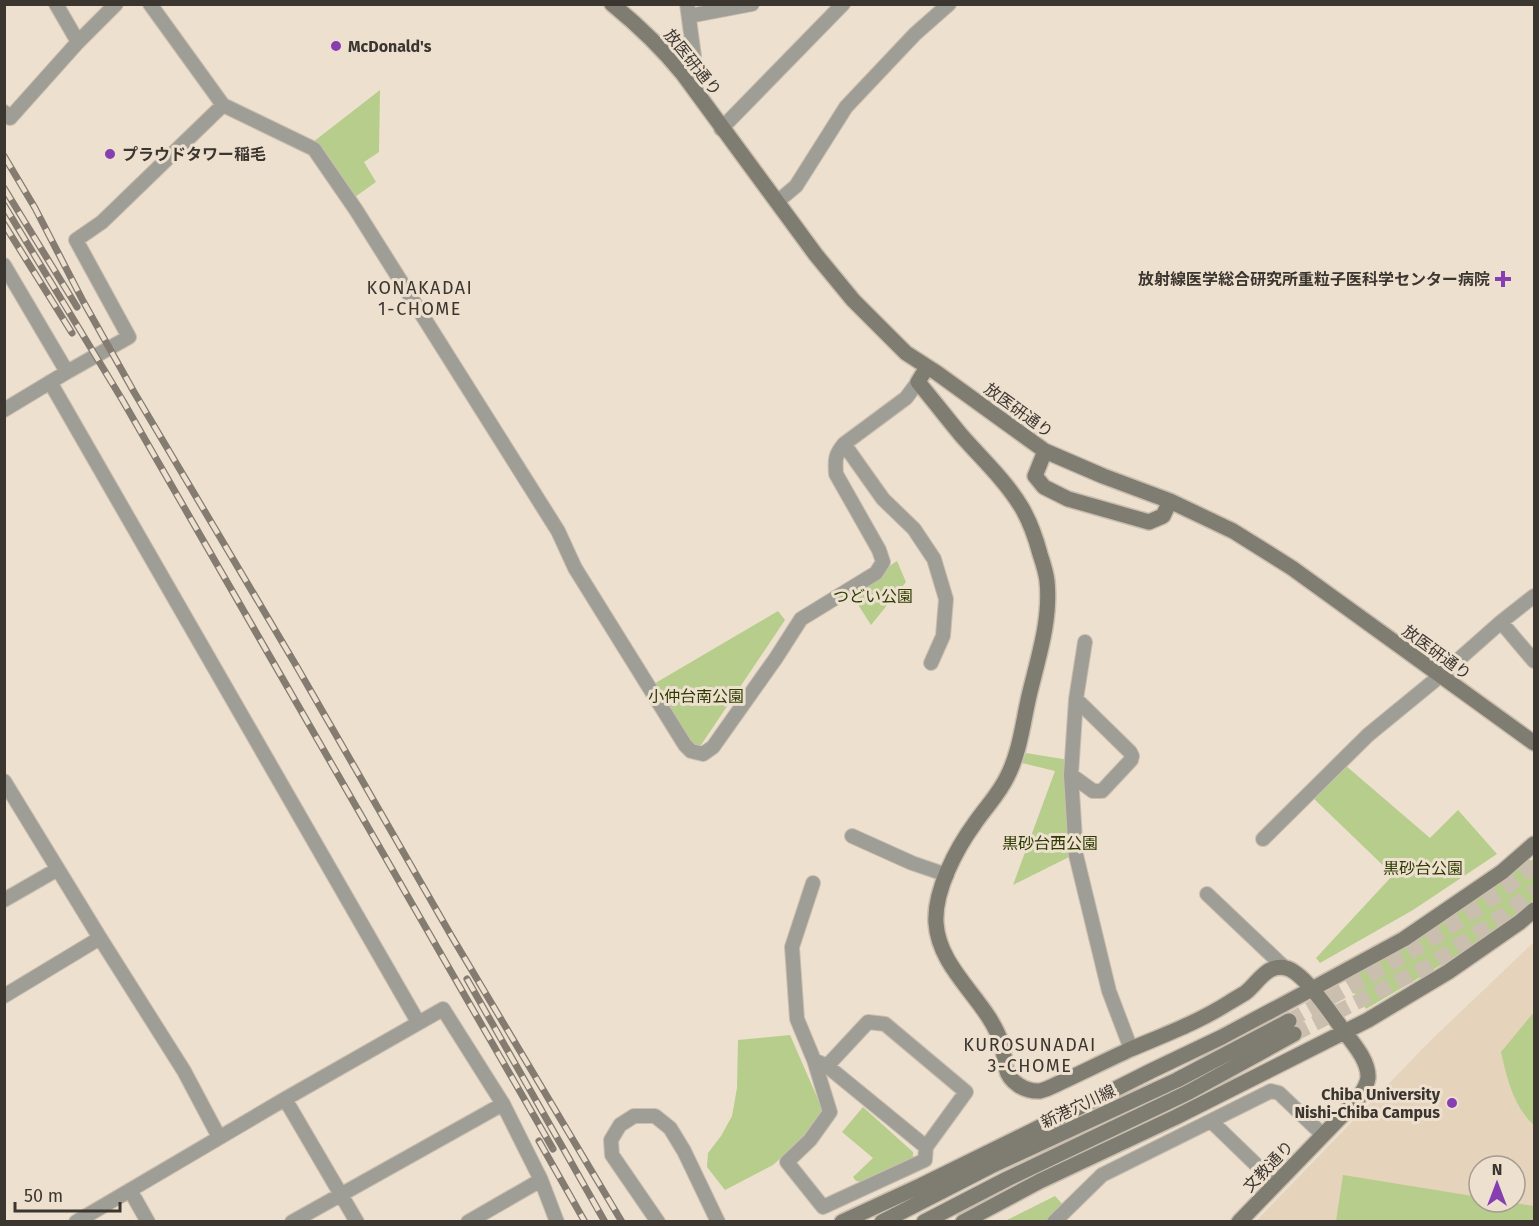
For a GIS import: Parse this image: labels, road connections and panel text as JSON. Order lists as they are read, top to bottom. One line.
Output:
{"streets":{"street":["放医研通り","新港穴川線","文教通り"]},"districts":["KONAKADAI 1-CHOME","KUROSUNADAI 3-CHOME"],"parks":["つどい公園","小仲台南公園","黒砂台西公園","黒砂台公園"],"places":{"other":["McDonald's","プラウドタワー稲毛","Chiba University Nishi-Chiba Campus"],"health":["放射線医学総合研究所重粒子医科学センター病院"]},"scale_bar":"50 m","north":"top"}
